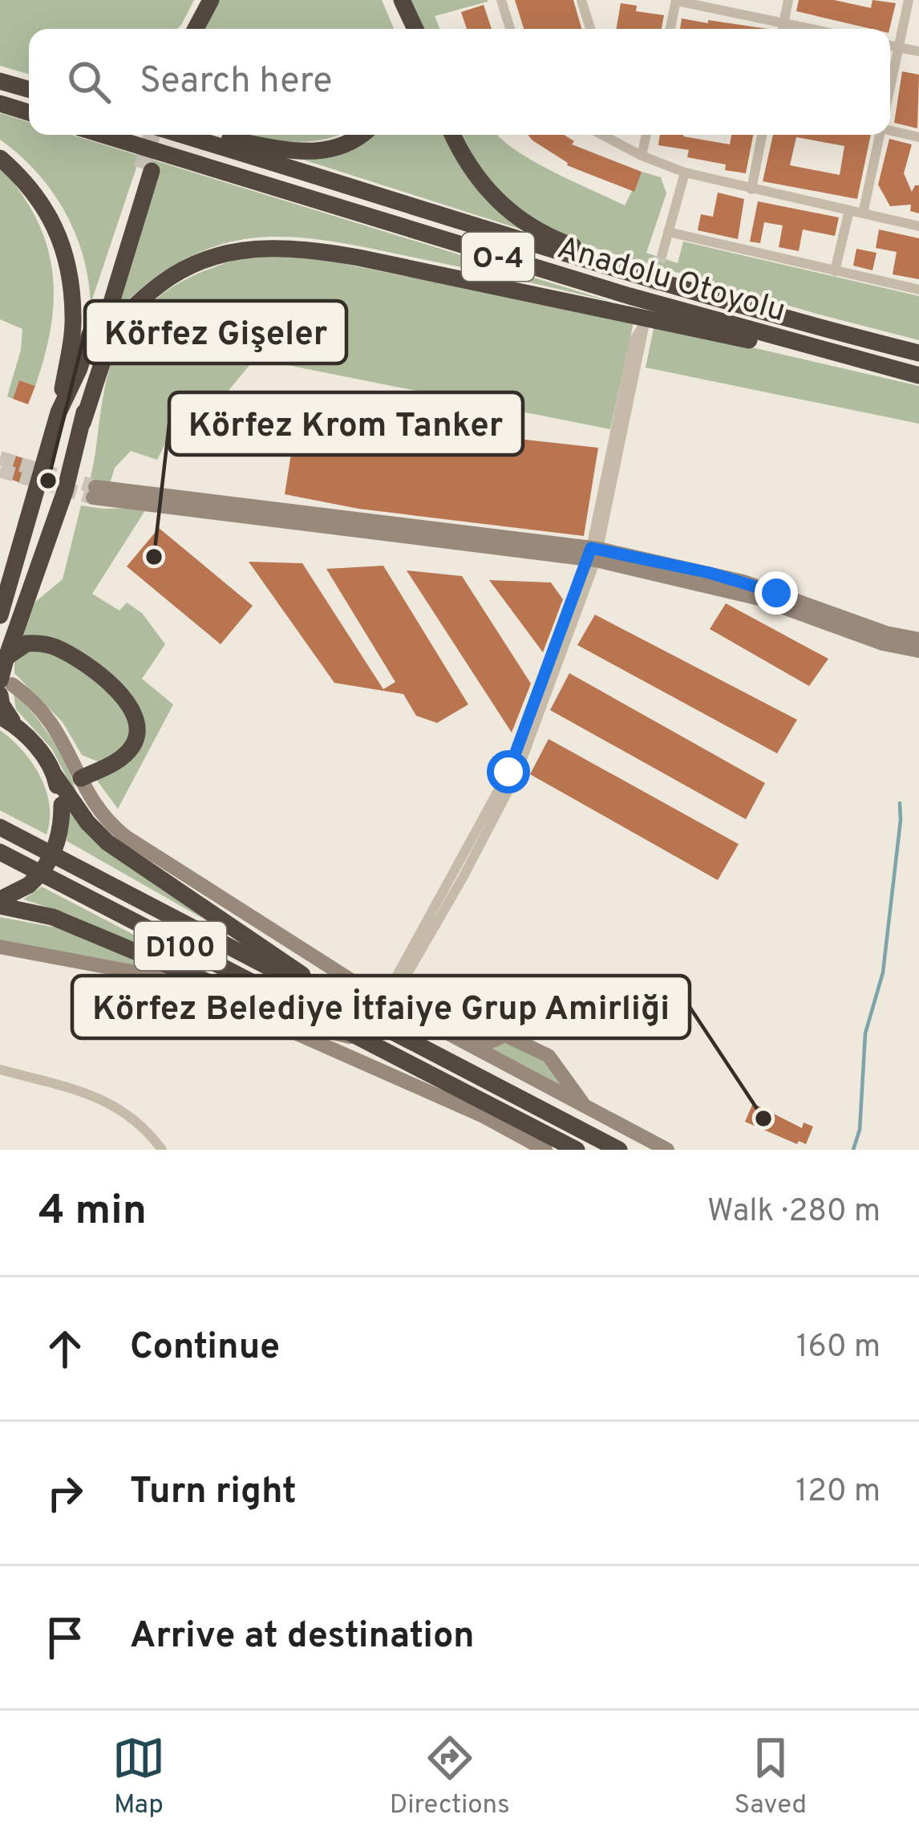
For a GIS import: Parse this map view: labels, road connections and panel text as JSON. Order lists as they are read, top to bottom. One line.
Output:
{"streets":{"highway":["O-4","Anadolu Otoyolu","D100"]},"places":["Körfez Gişeler","Körfez Krom Tanker","Körfez Belediye İtfaiye Grup Amirliği"],"page":{"search":"Search here","heading":["4 min","Walk · 280 m"],"list":[["Continue","160 m"],["Turn right","120 m"],"Arrive at destination"],"nav":["Map","Directions","Saved"]}}
